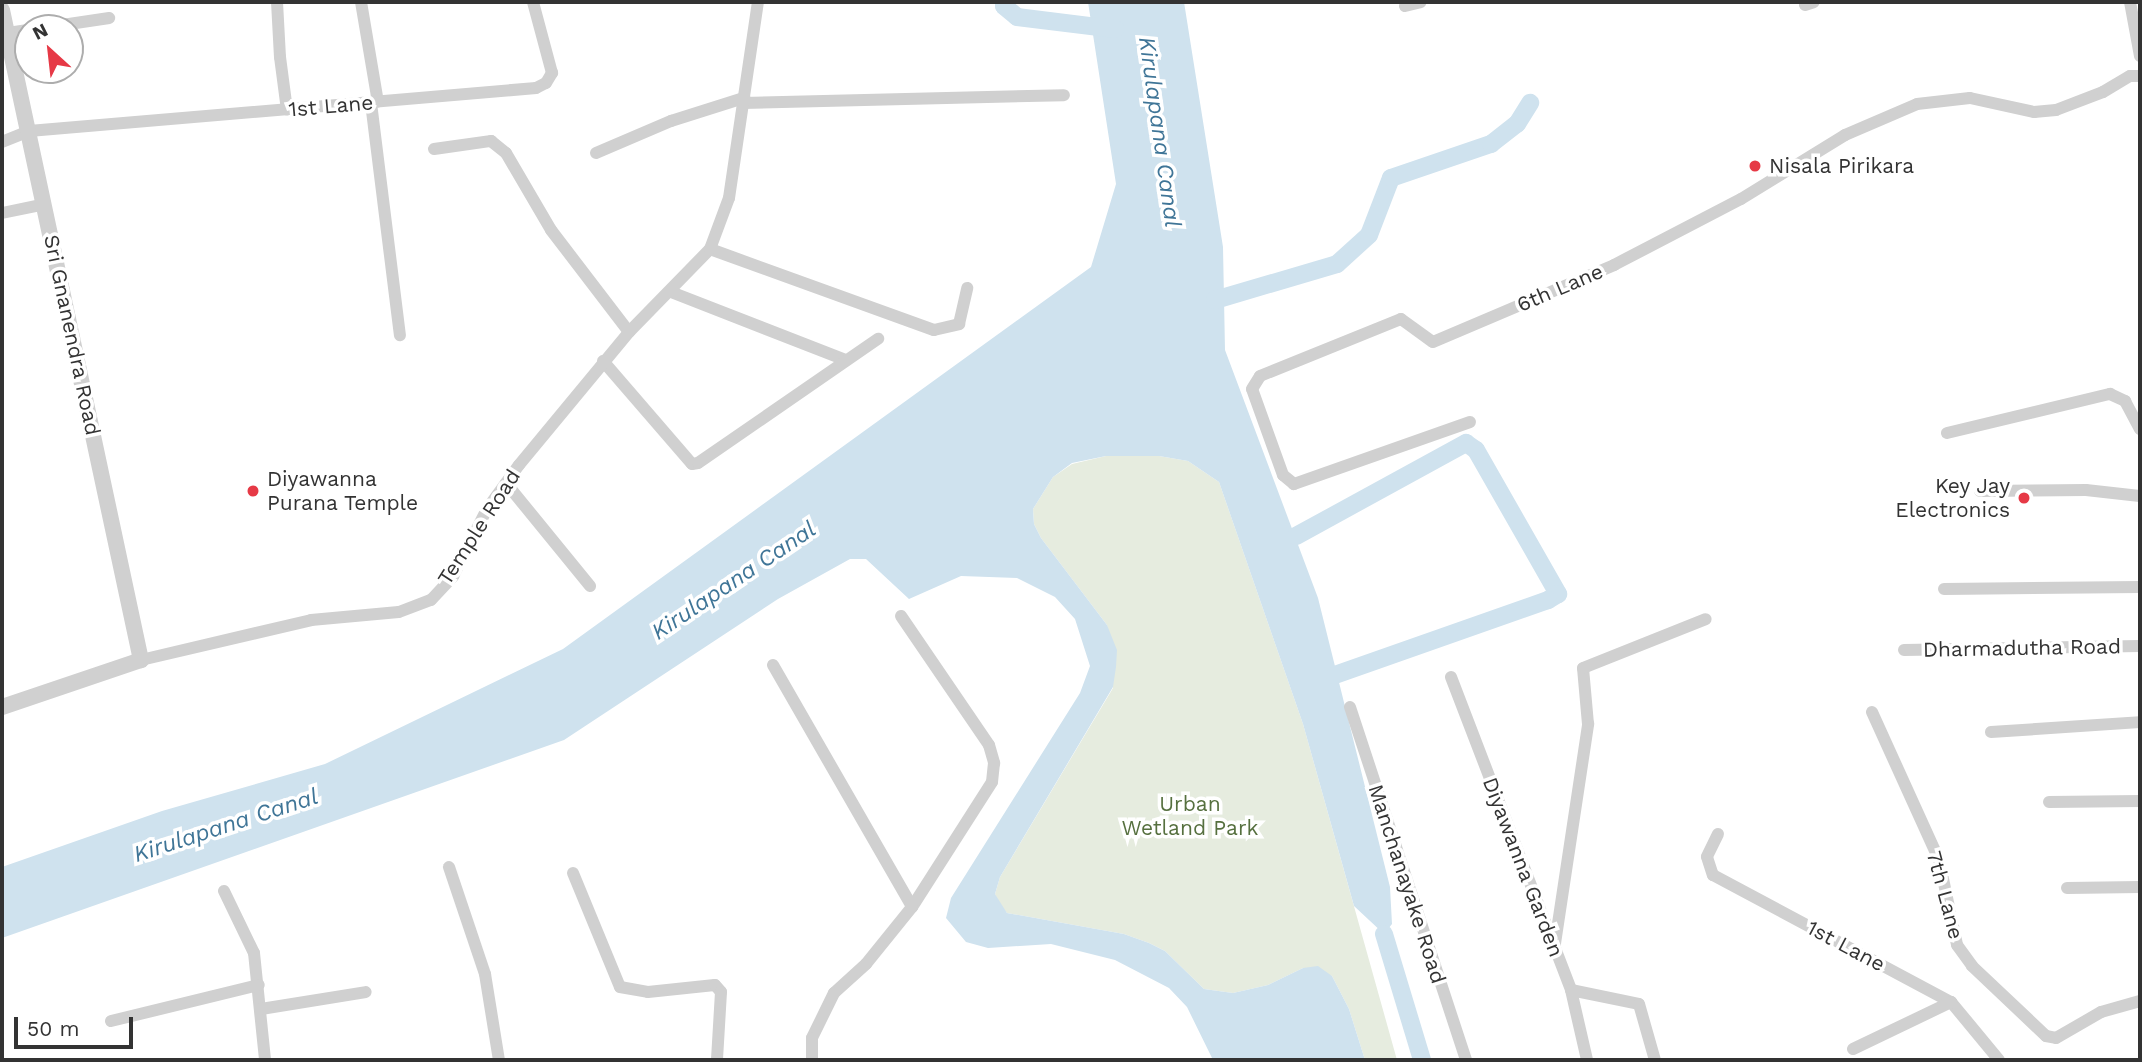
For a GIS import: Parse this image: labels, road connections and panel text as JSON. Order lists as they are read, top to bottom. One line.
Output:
{"streets":{"street":["1st Lane","6th Lane","Sri Gnanendra Road","Temple Road","Dharmadutha Road","Diyawanna Garden","Manchanayake Road","7th Lane"]},"crossings":[["1st Lane","Sri Gnanendra Road"],["Sri Gnanendra Road","Temple Road"]],"water":["Kirulapana Canal"],"parks":["Urban Wetland Park"],"places":["Nisala Pirikara","Diyawanna Purana Temple","Key Jay Electronics"],"scale_bar":"50 m","north":"top left"}
